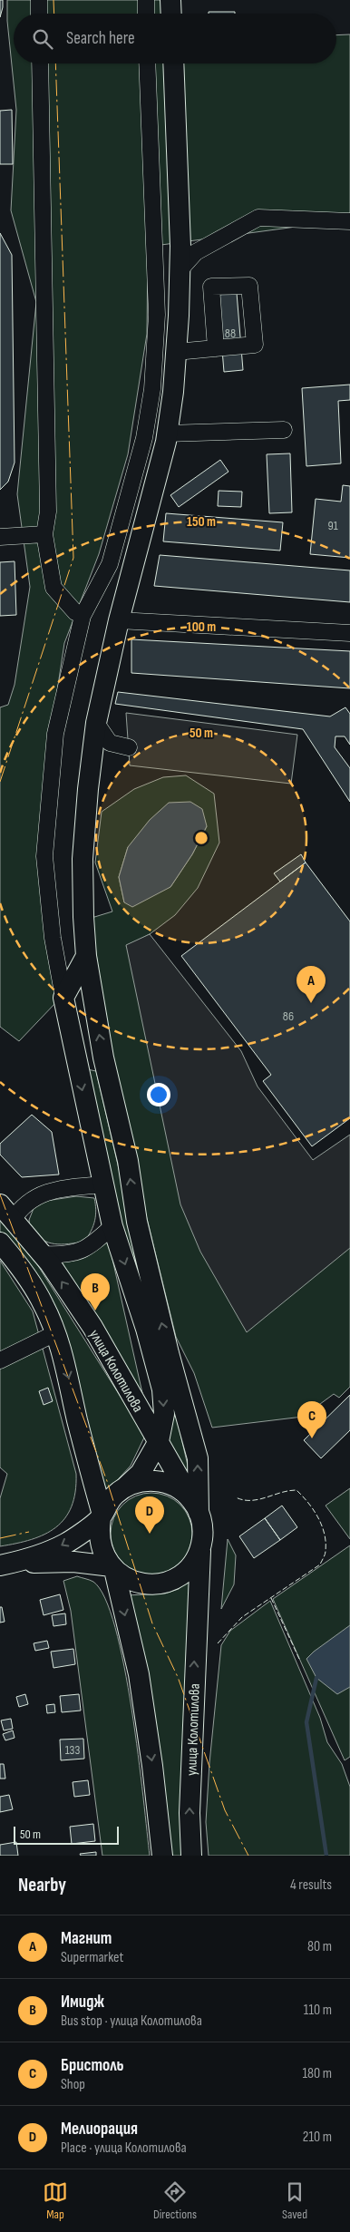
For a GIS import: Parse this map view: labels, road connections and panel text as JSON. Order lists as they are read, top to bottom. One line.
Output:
{"streets":{"main road":["улица Колотилова"]},"house_numbers":["88","91","86","133"],"scale_bar":"50 m","page":{"search":"Search here","pins":["A","B","C","D"],"scale":"50 m","heading":["Nearby","4 results"],"list":[{"mark":"A","name":"Магнит","note":"Supermarket","value":"80 m"},{"mark":"B","name":"Имидж","note":"Bus stop · улица Колотилова","value":"110 m"},{"mark":"C","name":"Бристоль","note":"Shop","value":"180 m"},{"mark":"D","name":"Мелиорация","note":"Place · улица Колотилова","value":"210 m"}],"nav":["Map","Directions","Saved"]},"rings":["150 m","100 m","50 m"]}
